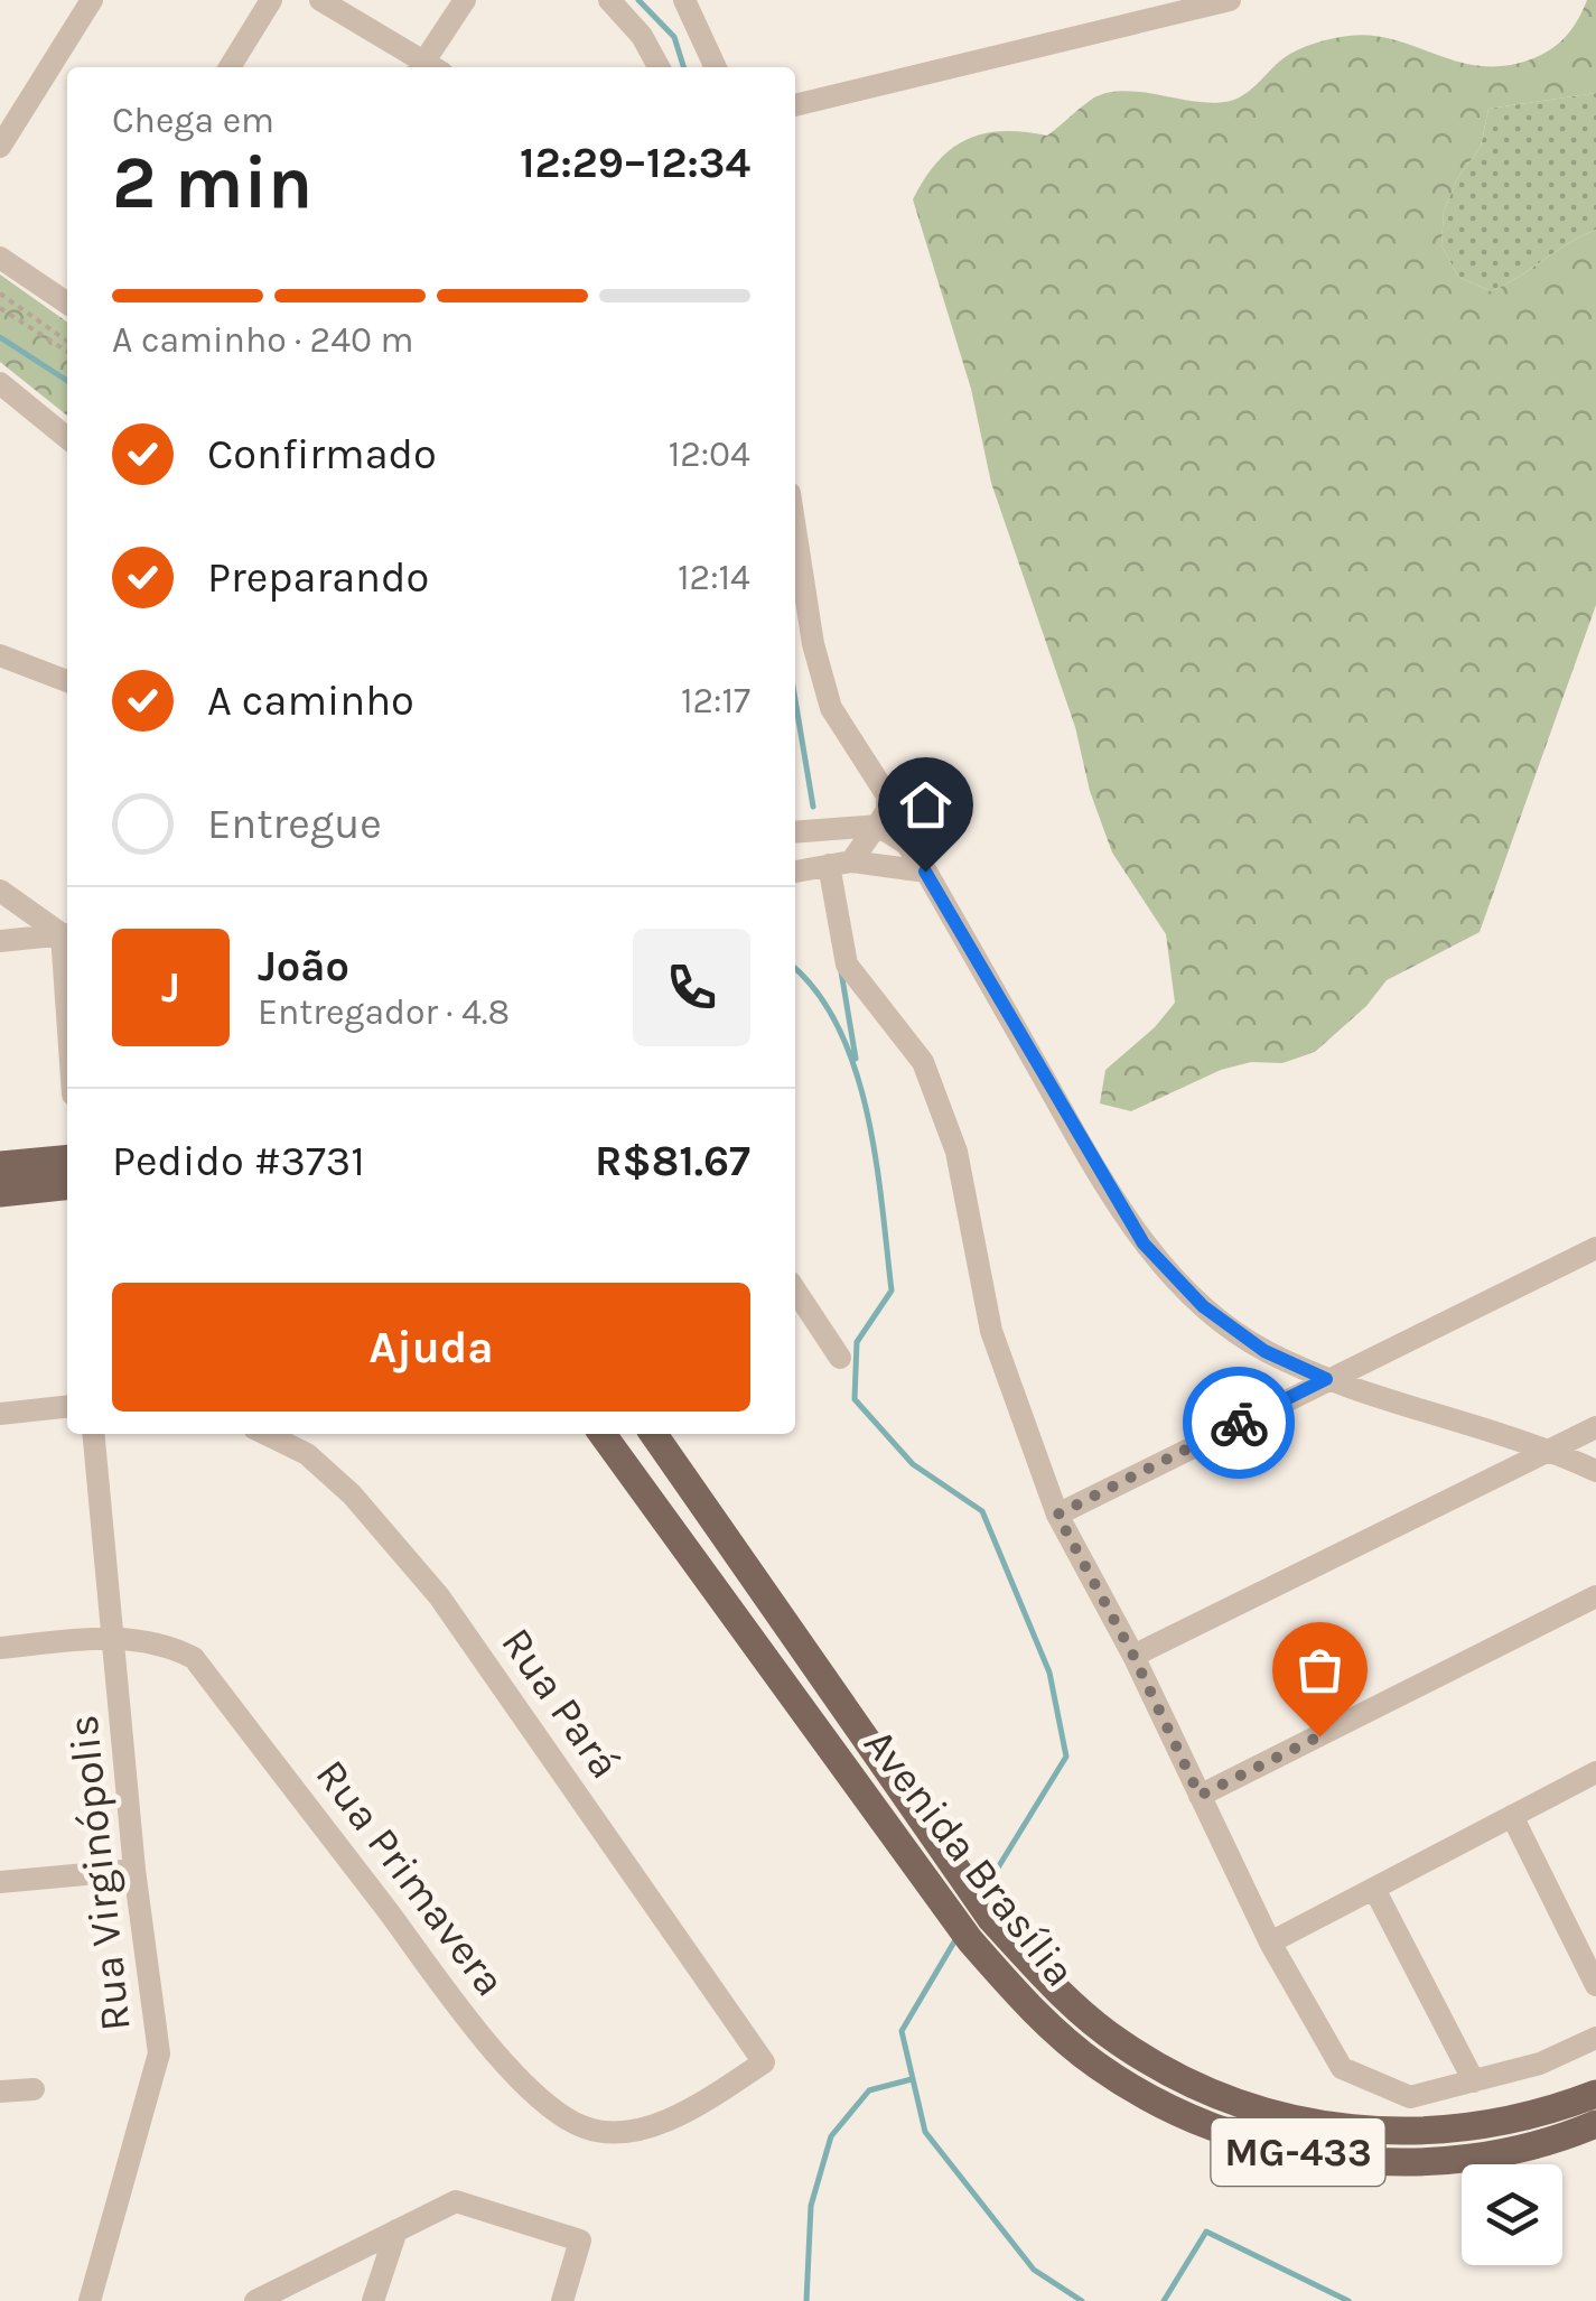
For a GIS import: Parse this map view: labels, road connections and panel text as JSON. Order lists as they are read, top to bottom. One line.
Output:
{"streets":{"main road":["Avenida Brasília","MG-433"],"street":["Rua Pará","Rua Virginópolis","Rua Primavera"]},"crossings":[["Rua Pará","Rua Primavera"],["Rua Virginópolis","Rua Primavera"]],"page":{"heading":["2 min","Chega em","12:29–12:34"],"panel":["João","Entregador · 4.8","Pedido #3731","R$81.67"],"bar":"A caminho · 240 m","list":[["Confirmado","12:04"],["Preparando","12:14"],["A caminho","12:17"],"Entregue"],"round":"J","buttons":"Ajuda"}}
